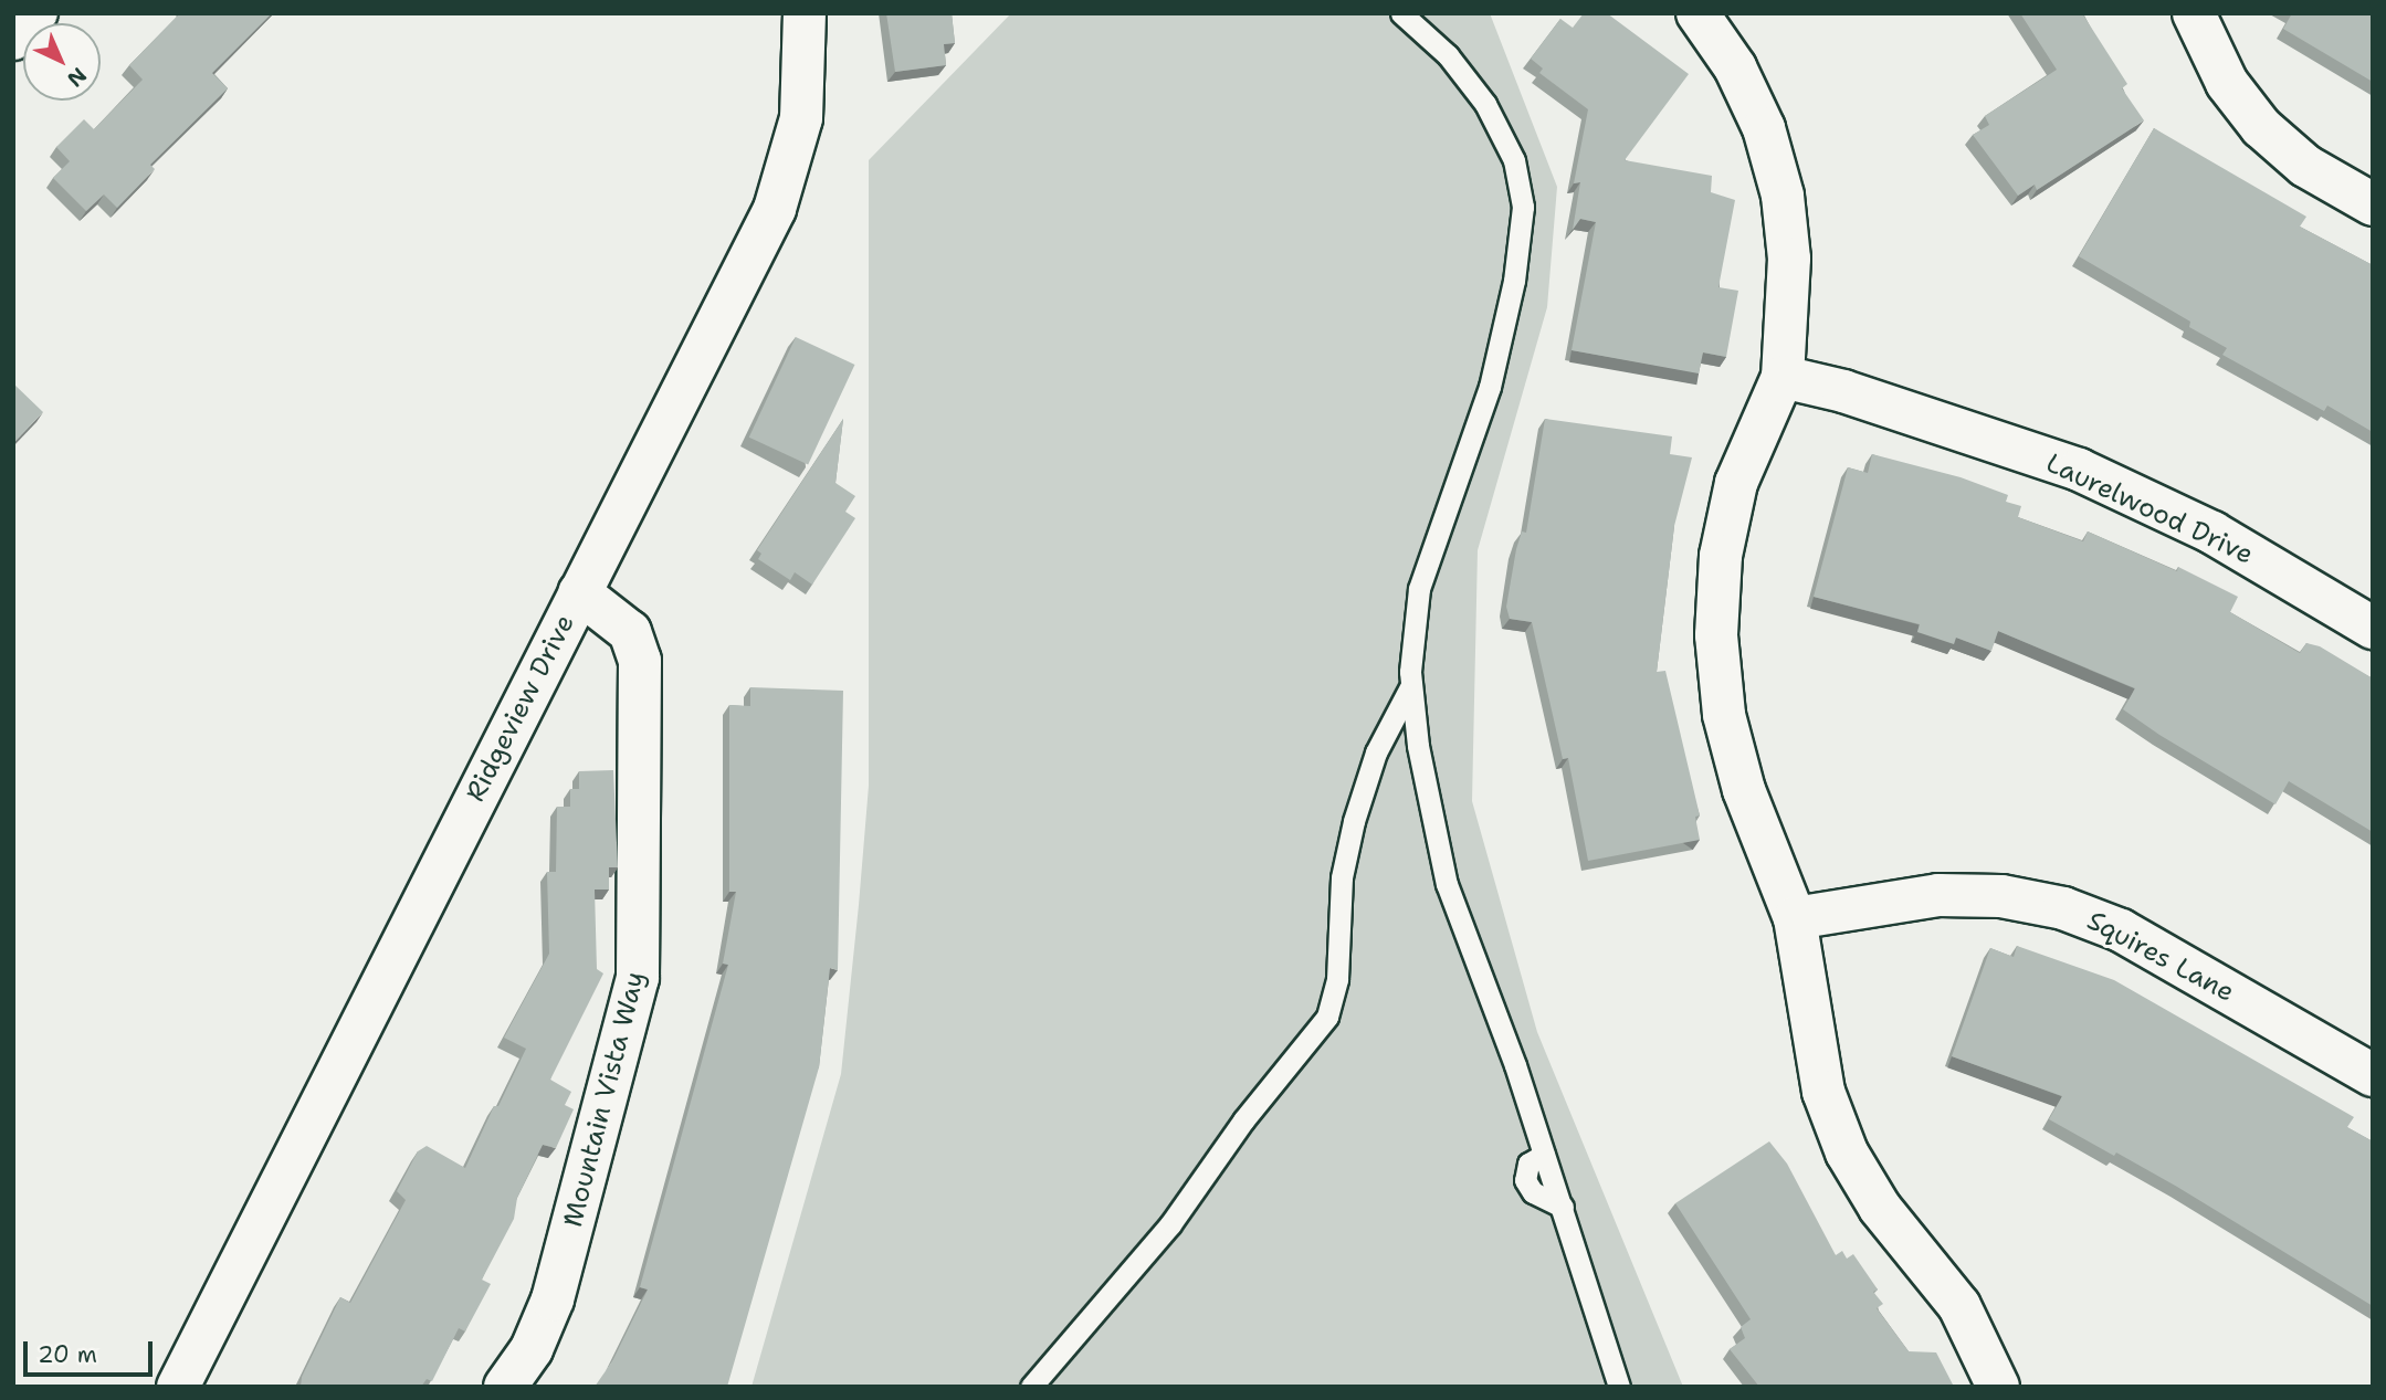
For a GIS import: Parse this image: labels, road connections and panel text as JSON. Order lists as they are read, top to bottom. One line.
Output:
{"streets":{"street":["Laurelwood Drive","Ridgeview Drive","Squires Lane","Mountain Vista Way"]},"crossings":[["Ridgeview Drive","Mountain Vista Way"]],"scale_bar":"20 m","north":"bottom right"}
